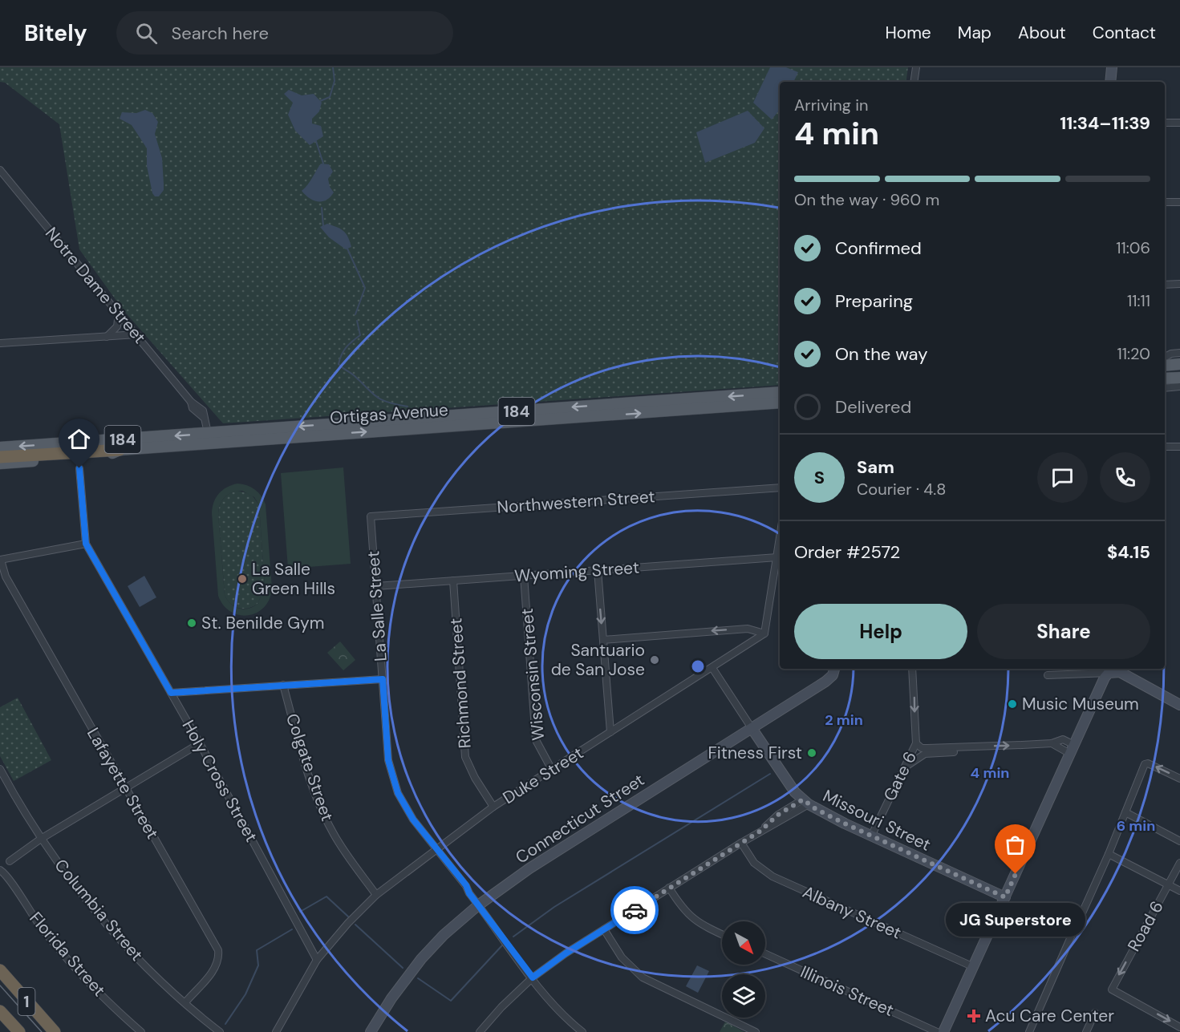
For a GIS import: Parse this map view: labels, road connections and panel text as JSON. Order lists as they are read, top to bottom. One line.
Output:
{"streets":{"highway":["1"],"main road":["184","Ortigas Avenue"],"street":["Notre Dame Street","Northwestern Street","Wyoming Street","La Salle Street","Wisconsin Street","Richmond Street","Colgate Street","Duke Street","Gate 6","Holy Cross Street","Lafayette Street","Connecticut Street","Missouri Street","Columbia Street","Albany Street","Road 6","Florida Street","Illinois Street"]},"crossings":[["Notre Dame Street","Ortigas Avenue"],["Northwestern Street","La Salle Street"],["Wyoming Street","La Salle Street"],["Wyoming Street","Wisconsin Street"],["Wyoming Street","Richmond Street"],["La Salle Street","Duke Street"],["La Salle Street","Connecticut Street"],["Wisconsin Street","Duke Street"],["Richmond Street","Duke Street"],["Colgate Street","Duke Street"],["Duke Street","Holy Cross Street"],["Duke Street","Missouri Street"],["Gate 6","Missouri Street"],["Lafayette Street","Columbia Street"],["Connecticut Street","Missouri Street"]],"places":{"other":["La Salle Green Hills","St. Benilde Gym","Santuario de San Jose","Music Museum","Fitness First","JG Superstore"],"health":["Acu Care Center"]},"north":"bottom right","page":{"header":"Bitely","search":"Search here","nav":["Home","Map","About","Contact"],"heading":["4 min","Arriving in","11:34–11:39"],"panel":["Sam","Courier · 4.8","Order #2572","$4.15"],"bar":"On the way · 960 m","list":[["Confirmed","11:06"],["Preparing","11:11"],["On the way","11:20"],"Delivered"],"round":"S","buttons":["Help","Share"],"bubble":"JG Superstore"},"rings":["2 min","4 min","6 min"]}
